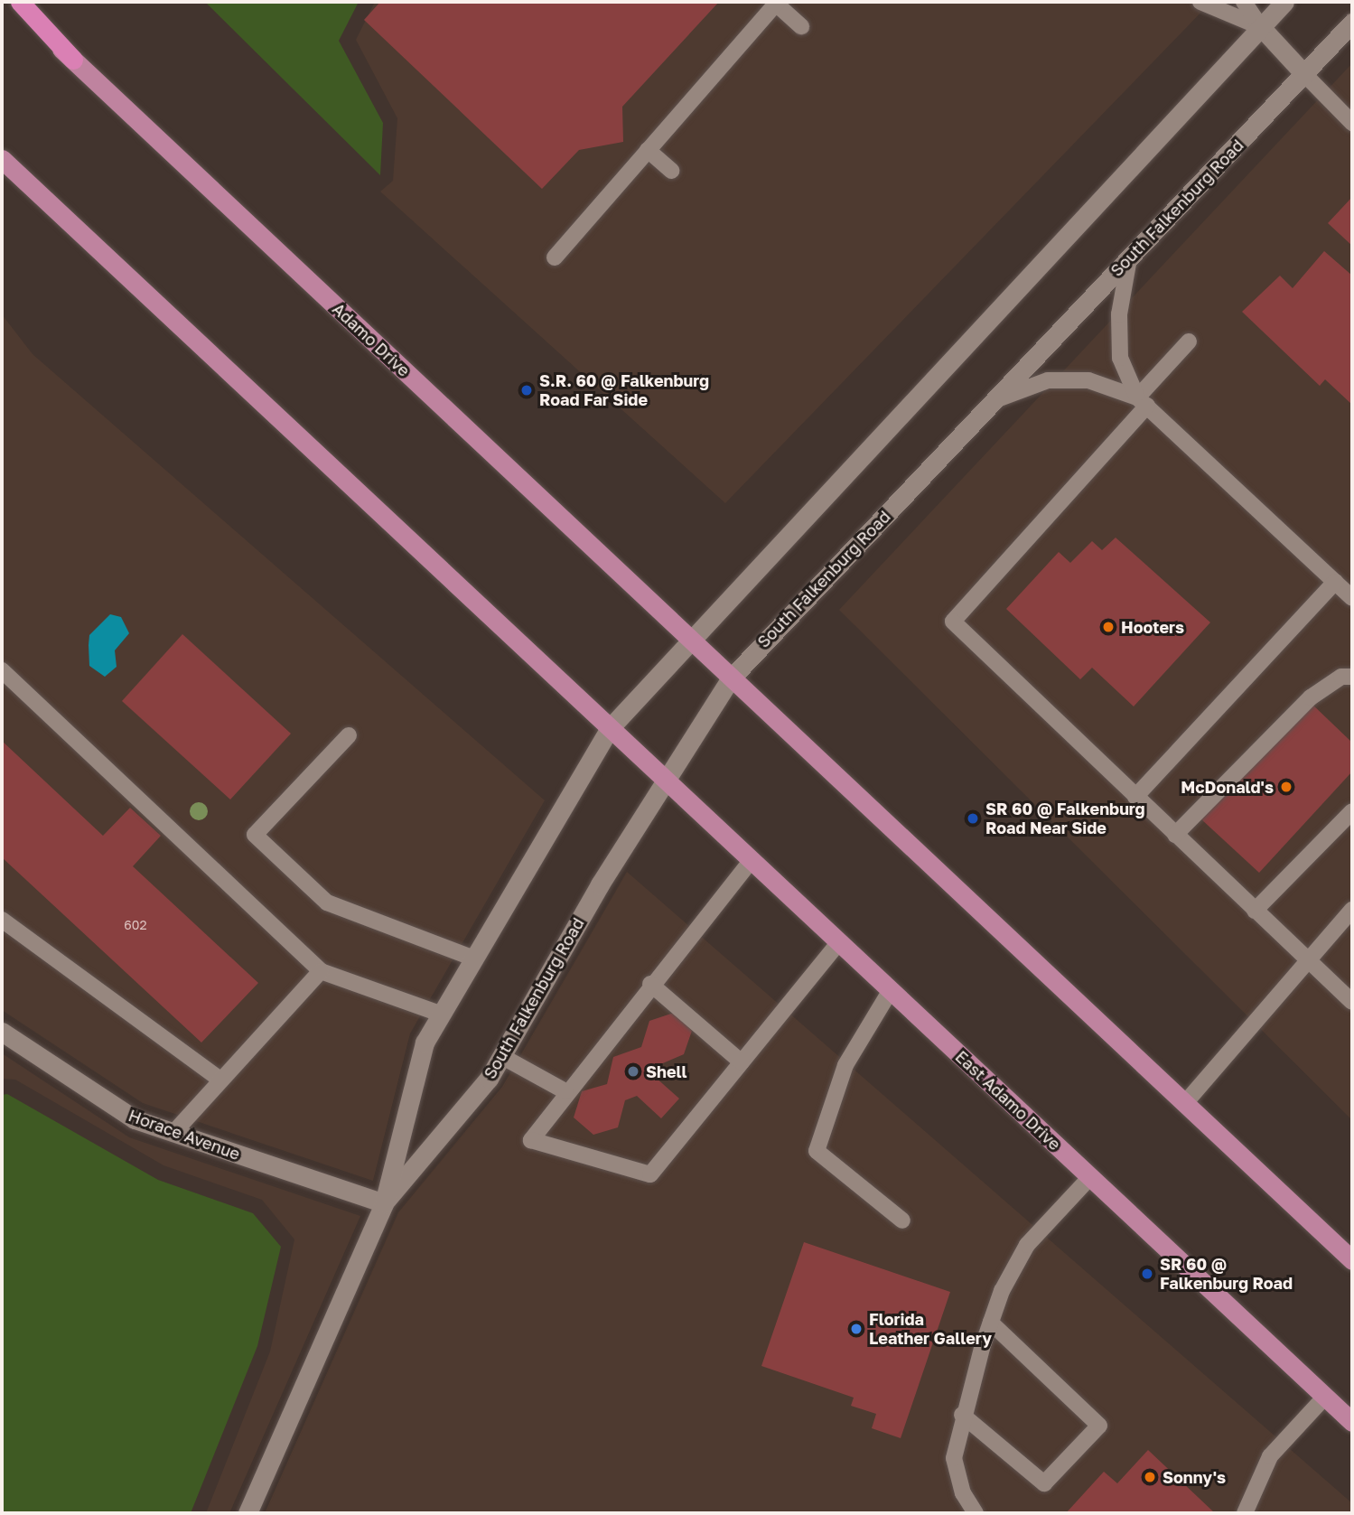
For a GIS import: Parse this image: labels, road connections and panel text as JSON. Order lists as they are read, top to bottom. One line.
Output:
{"streets":{"main road":["Adamo Drive","East Adamo Drive"],"street":["South Falkenburg Road","Horace Avenue"]},"crossings":[["South Falkenburg Road","Adamo Drive"],["South Falkenburg Road","East Adamo Drive"],["South Falkenburg Road","Horace Avenue"]],"places":["S.R. 60 @ Falkenburg Road Far Side","Hooters","McDonald's","SR 60 @ Falkenburg Road Near Side","Shell","SR 60 @ Falkenburg Road","Florida Leather Gallery","Sonny's"],"house_numbers":["602"]}
